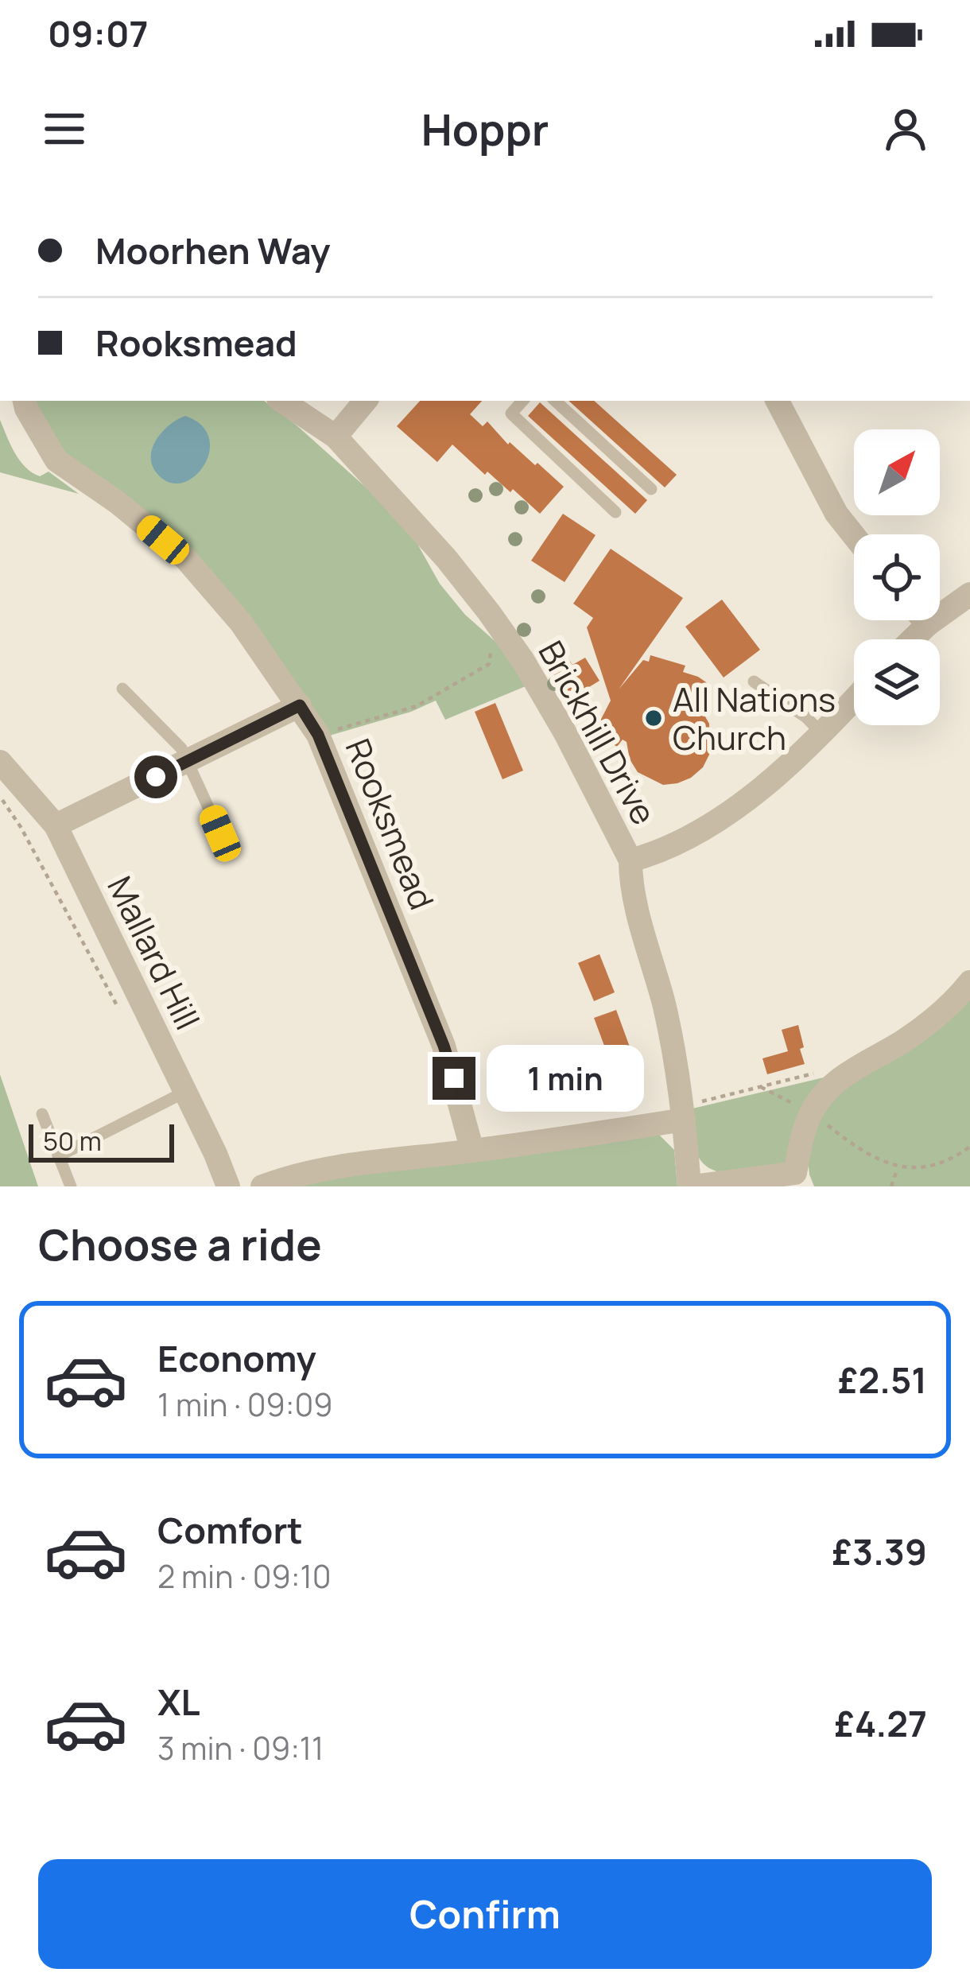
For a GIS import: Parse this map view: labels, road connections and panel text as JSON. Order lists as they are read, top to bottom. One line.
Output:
{"streets":{"street":["Brickhill Drive","Rooksmead","Mallard Hill"]},"places":["All Nations Church"],"scale_bar":"50 m","north":"top right","page":{"status":"09:07","header":"Hoppr","banner":["Moorhen Way","Rooksmead"],"bubble":"1 min","scale":"50 m","heading":"Choose a ride","list":[{"name":"Economy","note":"1 min · 09:09","value":"£2.51"},{"name":"Comfort","note":"2 min · 09:10","value":"£3.39"},{"name":"XL","note":"3 min · 09:11","value":"£4.27"}],"buttons":"Confirm"}}
